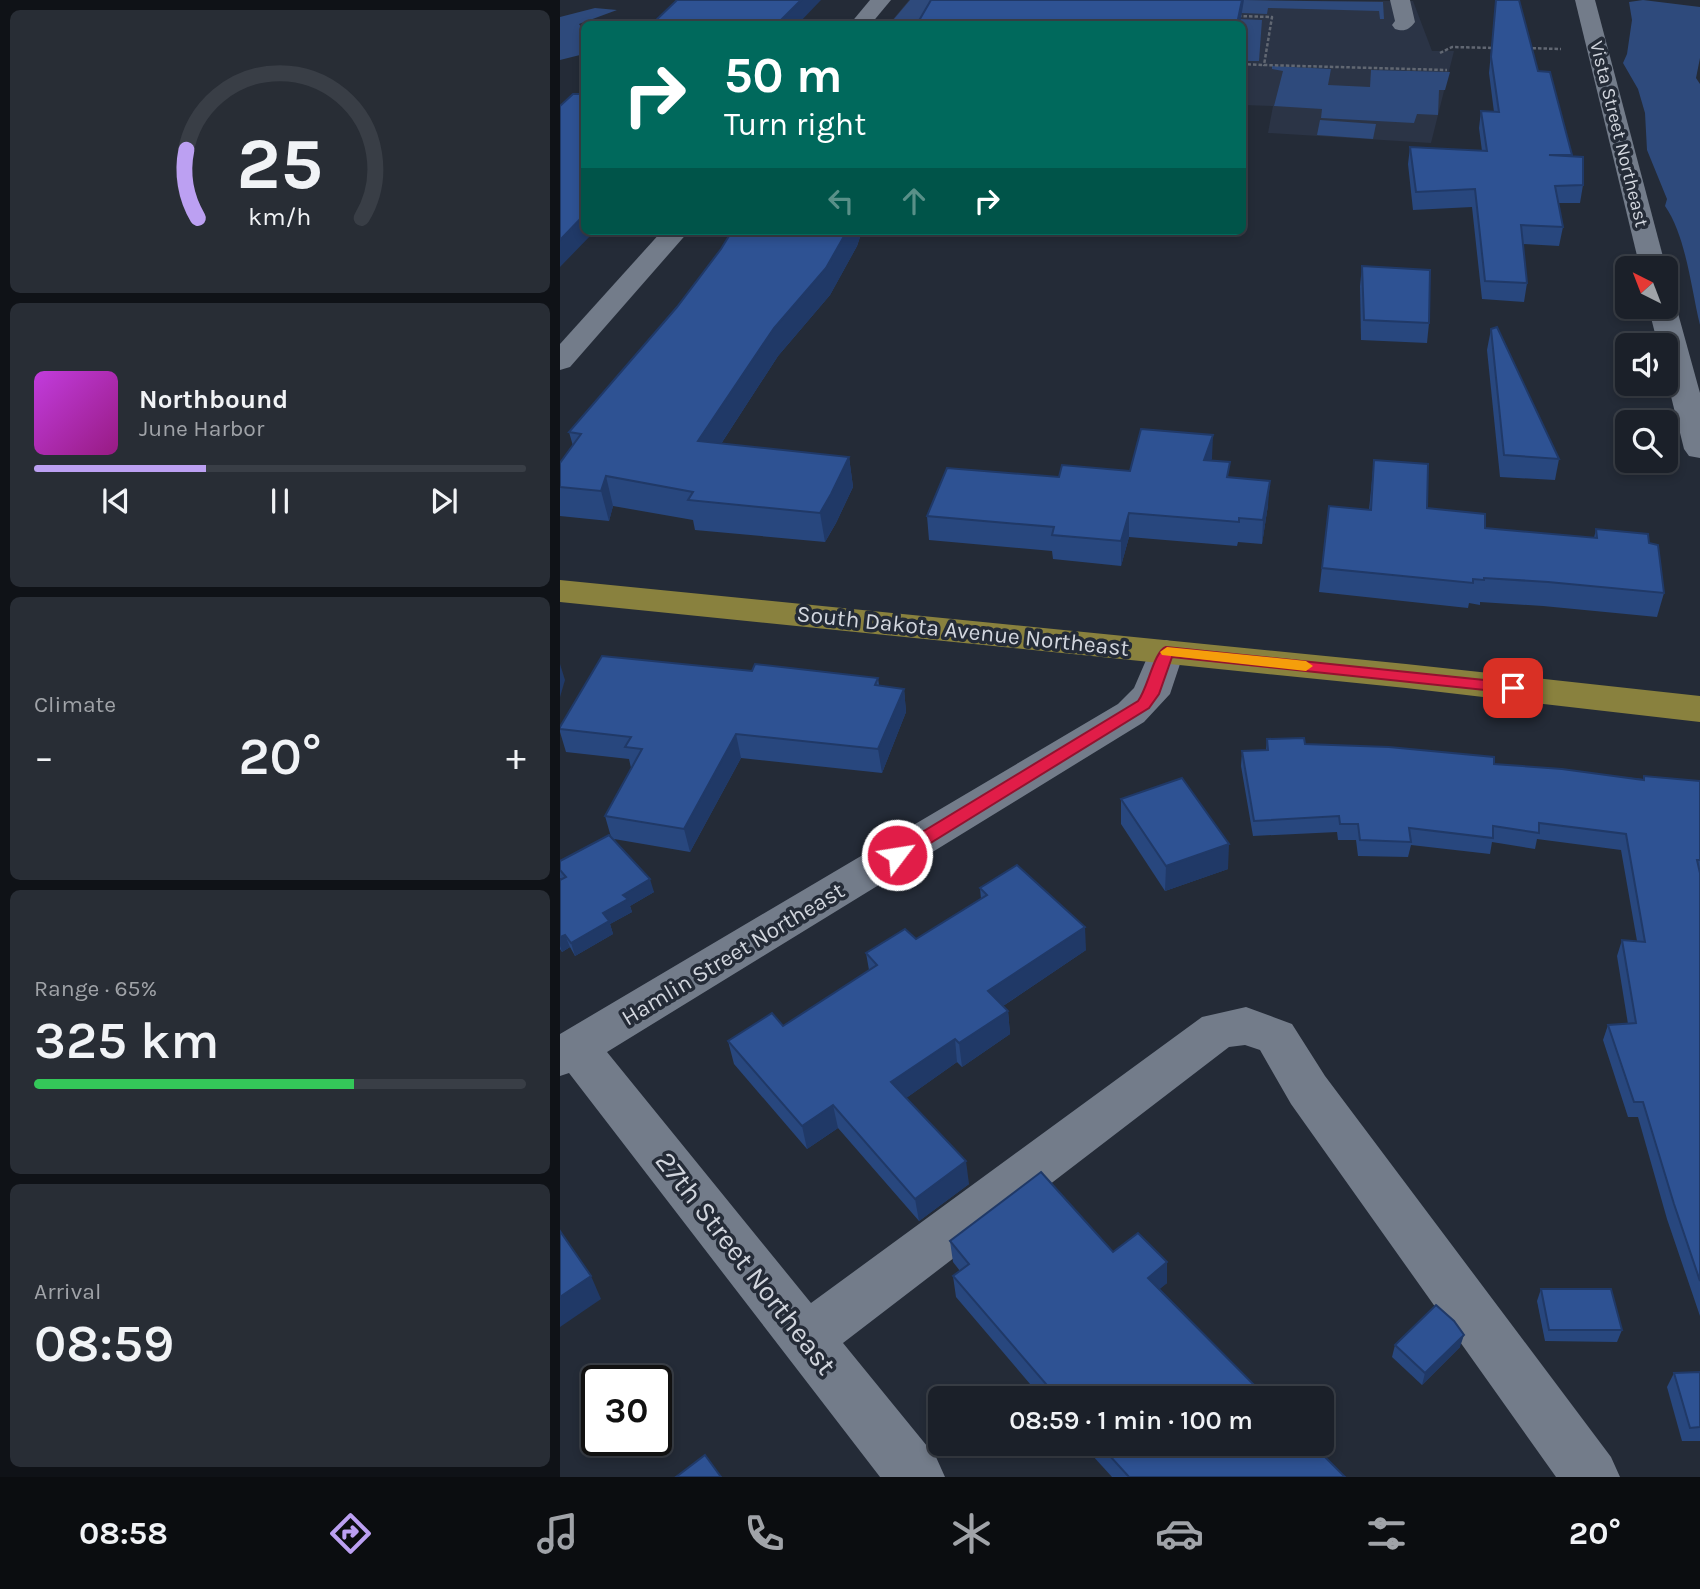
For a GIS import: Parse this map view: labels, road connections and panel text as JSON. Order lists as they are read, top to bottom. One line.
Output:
{"streets":{"main road":["South Dakota Avenue Northeast"],"street":["Vista Street Northeast","Hamlin Street Northeast","27th Street Northeast"]},"crossings":[["South Dakota Avenue Northeast","Hamlin Street Northeast"],["Hamlin Street Northeast","27th Street Northeast"]],"north":"top left","page":{"turn":["50 m","Turn right"],"song":["Northbound","June Harbor"],"tile":["Climate",["Range · 65%","325 km"],["Arrival","08:59"]],"heat":["−","20°","+"],"limit":"30","trip":"08:59 · 1 min · 100 m","tabs":["08:58","20°"],"gauge":["25","km/h"]}}
